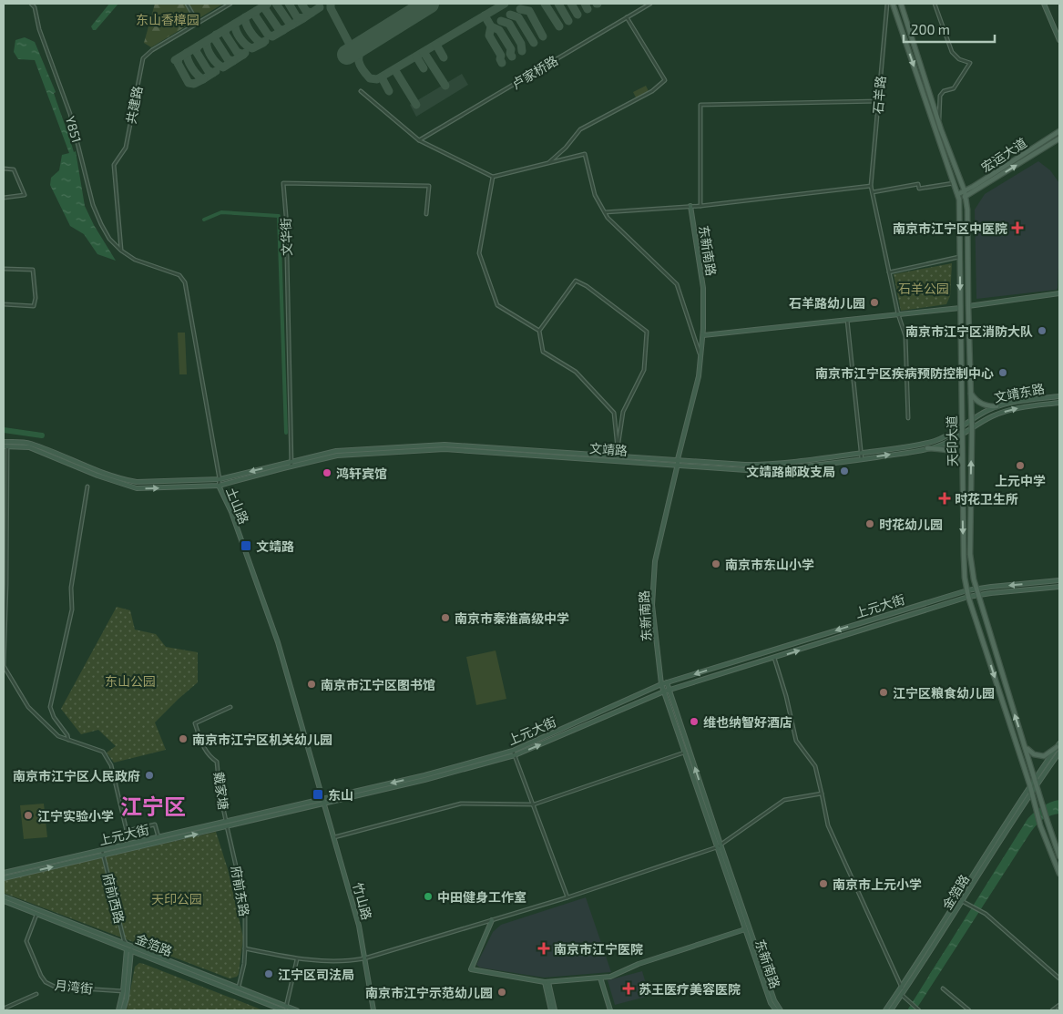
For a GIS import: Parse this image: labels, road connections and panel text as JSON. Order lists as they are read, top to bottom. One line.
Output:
{"streets":{"main road":["宏运大道","东新南路","文靖东路","天印大道","文靖路","土山路","上元大街","金箔路","竹山路"],"street":["卢家桥路","石羊路","共建路","Y851","文华街","戴家塘","府前东路","府前西路","月湾街"]},"crossings":[["共建路","Y851"],["共建路","土山路"],["Y851","土山路"],["宏运大道","天印大道"],["文华街","文靖路"],["东新南路","文靖路"],["东新南路","上元大街"],["文靖东路","天印大道"],["文靖东路","文靖路"],["天印大道","文靖路"],["天印大道","上元大街"],["天印大道","金箔路"],["文靖路","土山路"],["土山路","上元大街"],["土山路","竹山路"],["上元大街","戴家塘"],["上元大街","府前东路"],["上元大街","府前西路"],["上元大街","竹山路"],["戴家塘","府前东路"],["府前东路","金箔路"],["金箔路","府前西路"],["金箔路","月湾街"]],"districts":["江宁区"],"parks":["东山香樟园","石羊公园","东山公园","天印公园"],"places":{"health":["南京市江宁区中医院","时花卫生所","南京市江宁医院","苏王医疗美容医院"],"other":["石羊路幼儿园","南京市江宁区消防大队","南京市江宁区疾病预防控制中心","上元中学","文靖路邮政支局","鸿轩宾馆","时花幼儿园","南京市东山小学","南京市秦淮高级中学","南京市江宁区图书馆","江宁区粮食幼儿园","维也纳智好酒店","南京市江宁区机关幼儿园","南京市江宁区人民政府","江宁实验小学","南京市上元小学","中田健身工作室","江宁区司法局","南京市江宁示范幼儿园"],"transit":["文靖路","东山"]},"scale_bar":"200 m"}
